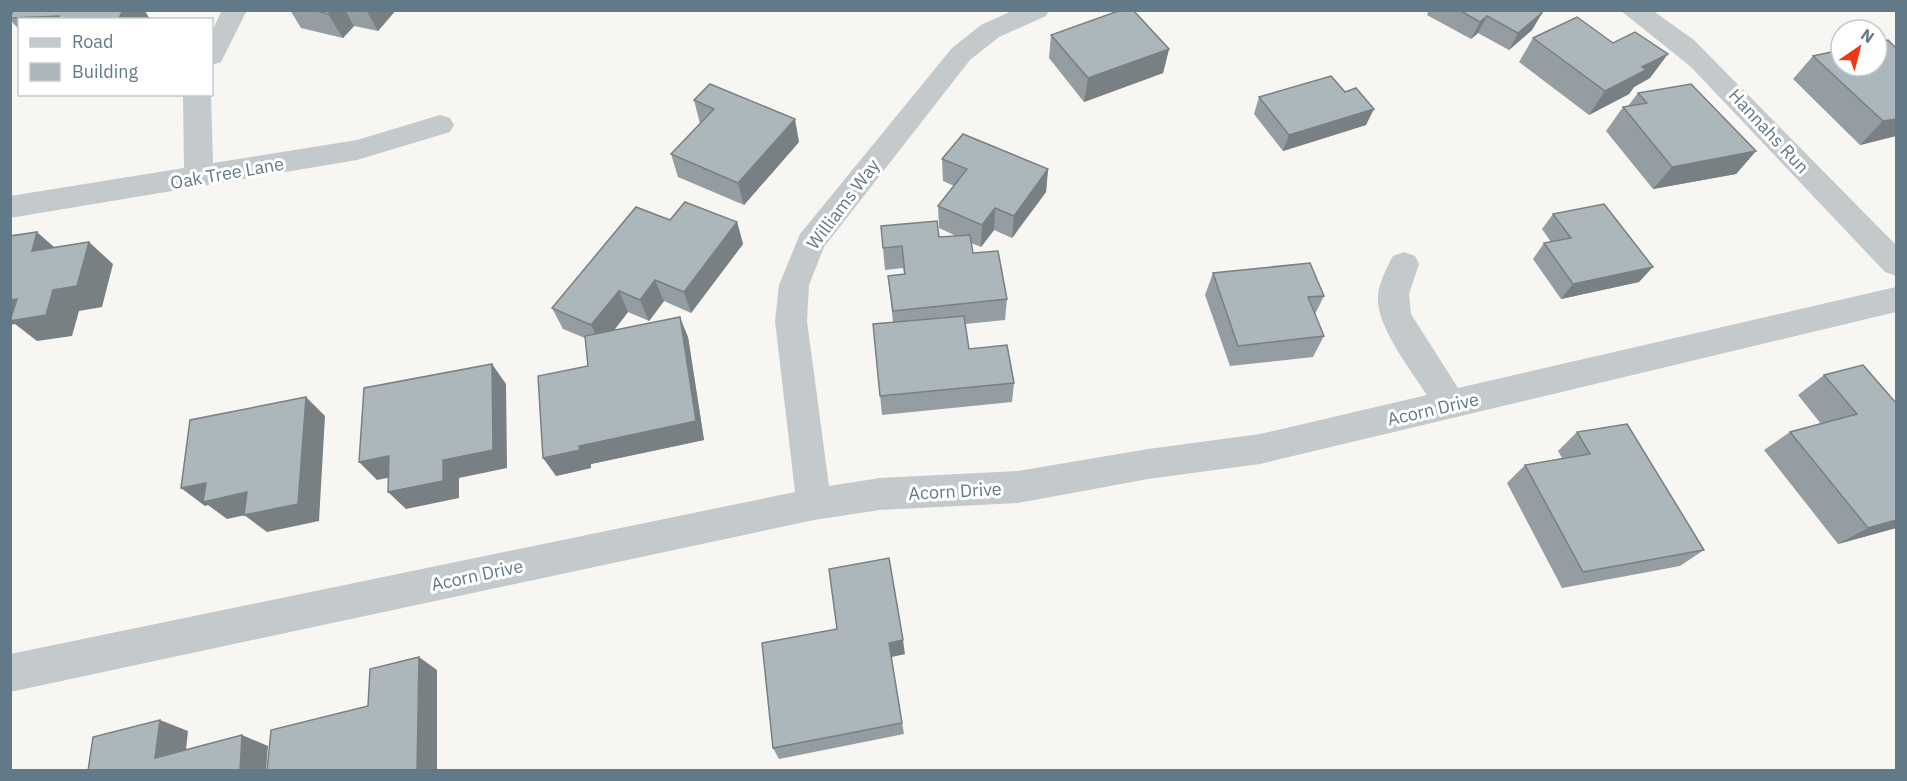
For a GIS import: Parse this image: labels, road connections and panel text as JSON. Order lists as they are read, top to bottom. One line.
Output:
{"streets":{"street":["Hannahs Run","Oak Tree Lane","Williams Way","Acorn Drive"]},"crossings":[["Williams Way","Acorn Drive"]],"legend":["Road","Building"],"north":"top right"}
